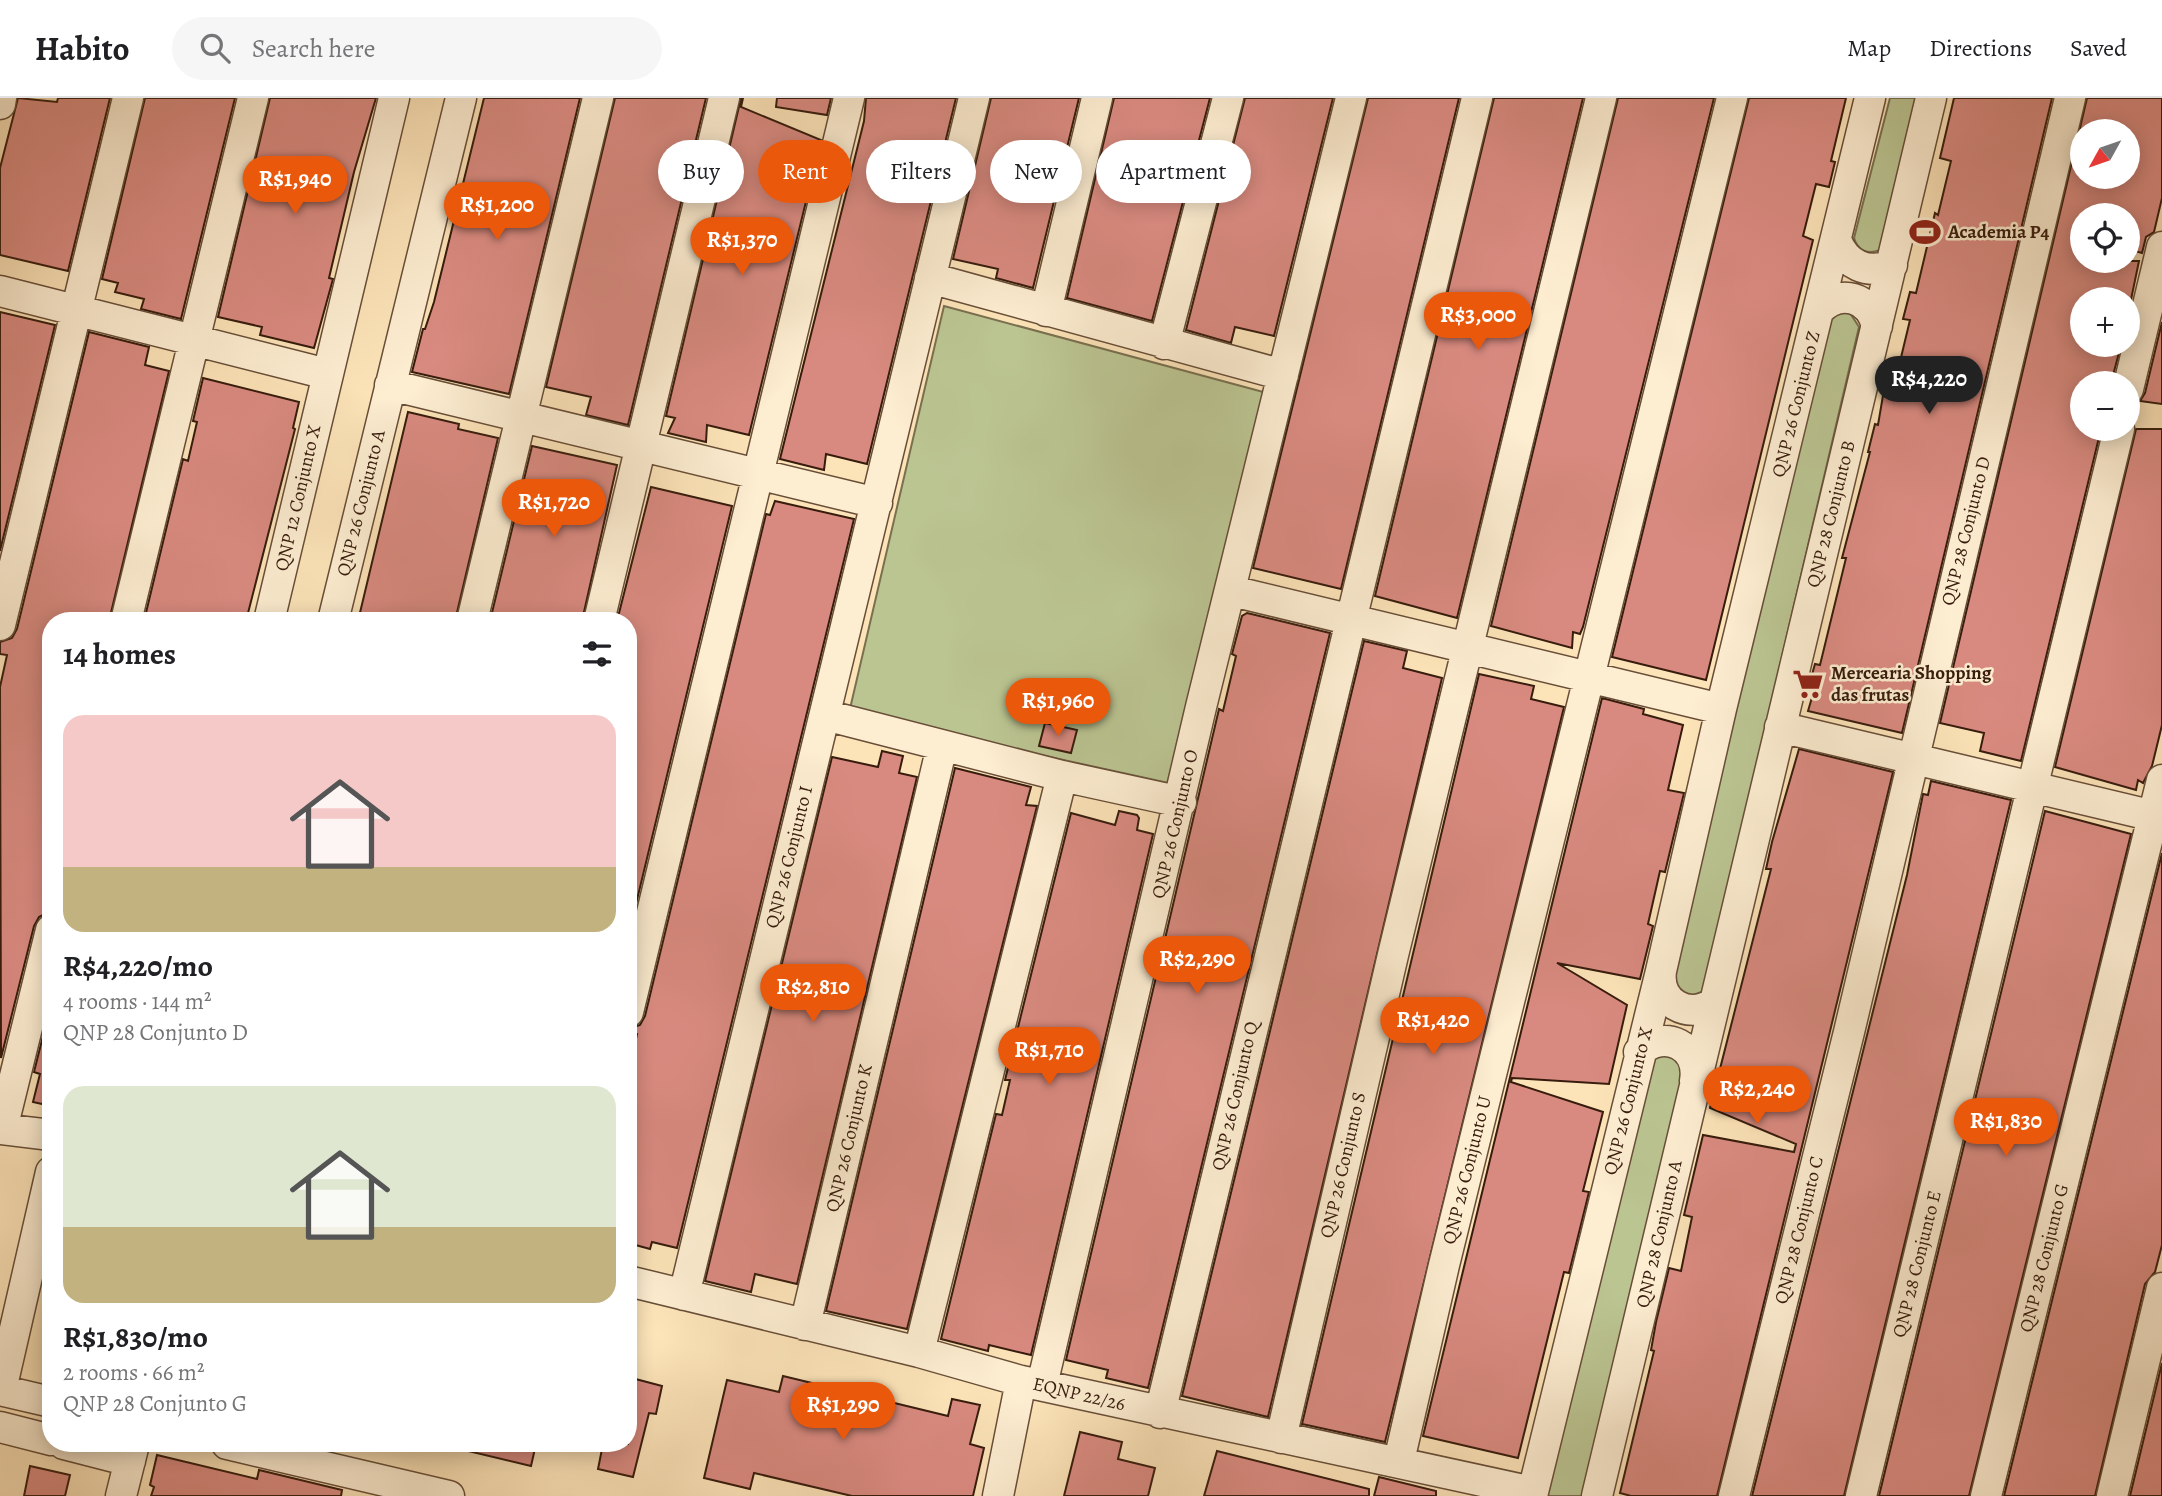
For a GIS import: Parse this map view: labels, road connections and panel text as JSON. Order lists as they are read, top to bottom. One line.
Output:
{"streets":{"street":["QNP 26 Conjunto Z","QNP 12 Conjunto X","QNP 26 Conjunto A","QNP 28 Conjunto B","QNP 28 Conjunto D","QNP 26 Conjunto O","QNP 26 Conjunto I","QNP 26 Conjunto Q","QNP 26 Conjunto X","QNP 26 Conjunto K","QNP 26 Conjunto S","QNP 26 Conjunto U","QNP 28 Conjunto C","QNP 28 Conjunto A","QNP 28 Conjunto G","QNP 28 Conjunto E","EQNP 22/26"]},"crossings":[["QNP 26 Conjunto Z","QNP 26 Conjunto X"],["QNP 28 Conjunto B","QNP 28 Conjunto A"],["QNP 28 Conjunto D","QNP 28 Conjunto C"],["QNP 26 Conjunto O","EQNP 22/26"],["QNP 26 Conjunto I","EQNP 22/26"],["QNP 26 Conjunto Q","EQNP 22/26"],["QNP 26 Conjunto X","EQNP 22/26"],["QNP 26 Conjunto K","EQNP 22/26"],["QNP 26 Conjunto S","EQNP 22/26"],["QNP 26 Conjunto U","EQNP 22/26"]],"places":{"sports":["Academia P4"],"supermarket":["Mercearia Shopping das frutas"]},"north":"bottom left","page":{"header":"Habito","search":"Search here","nav":["Map","Directions","Saved"],"map_buttons":["+","−"],"chip":["Buy","Rent","Filters","New","Apartment"],"price":["R$1,940","R$1,200","R$1,370","R$3,000","R$4,220","R$1,720","R$1,960","R$2,290","R$2,810","R$1,420","R$1,710","R$2,240","R$1,830","R$1,290"],"heading":"14 homes","list":[{"name":"R$4,220/mo","note":"4 rooms · 144 m² · QNP 28 Conjunto D"},{"name":"R$1,830/mo","note":"2 rooms · 66 m² · QNP 28 Conjunto G"}]}}
